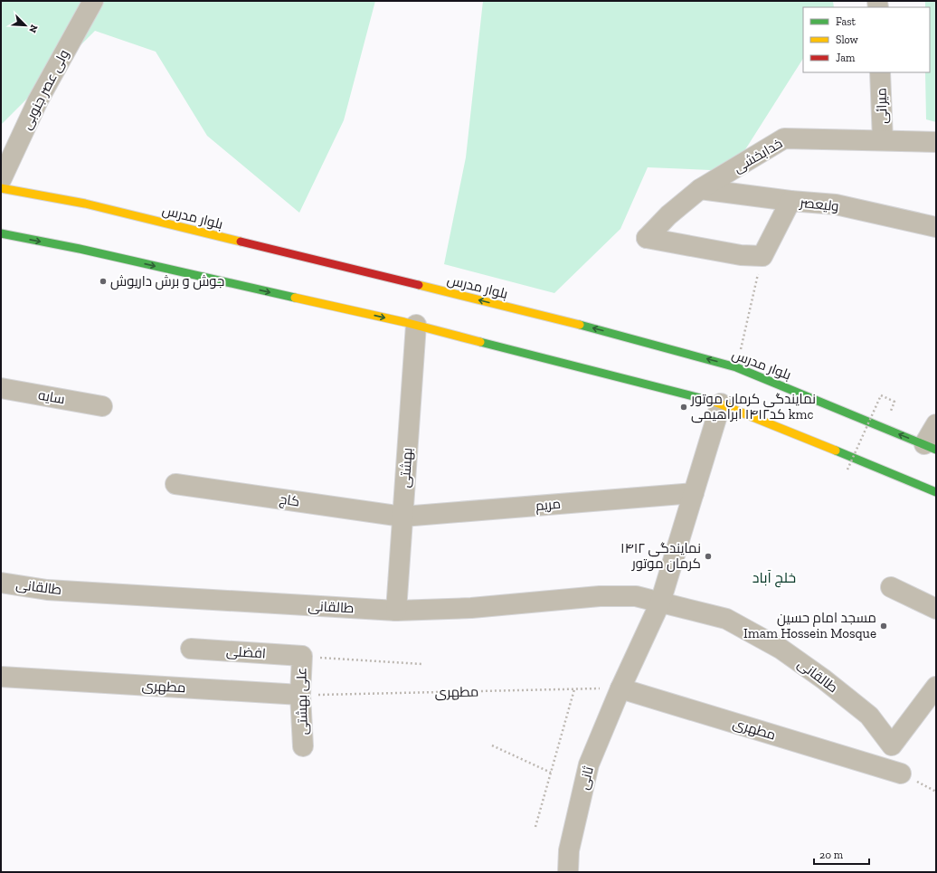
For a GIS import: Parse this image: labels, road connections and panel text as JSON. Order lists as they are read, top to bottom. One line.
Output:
{"streets":{"highway":["بلوار مدرس"],"street":["ولی عصر جنوبی","میرائی","خدابخشی","ولیعصر","سایه","بهشتی","کاج","مریم","طالقانی","افضلی","مطهری","علی بهشتی","ثانی"]},"crossings":[["میرائی","خدابخشی"],["خدابخشی","ولیعصر"],["بهشتی","کاج"],["بهشتی","مریم"],["بهشتی","طالقانی"],["کاج","مریم"],["افضلی","علی بهشتی"],["مطهری","علی بهشتی"],["مطهری","ثانی"]],"districts":["خلج آباد"],"places":["جوش و برش داریوش","نمایندگی کرمان موتور کد۱۴۱۲ ابراهیمی kmc","نمایندگی ۱۴۱۲ کرمان موتور","مسجد امام حسین Imam Hossein Mosque"],"legend":["Fast","Slow","Jam"],"scale_bar":"20 m","north":"bottom right"}
